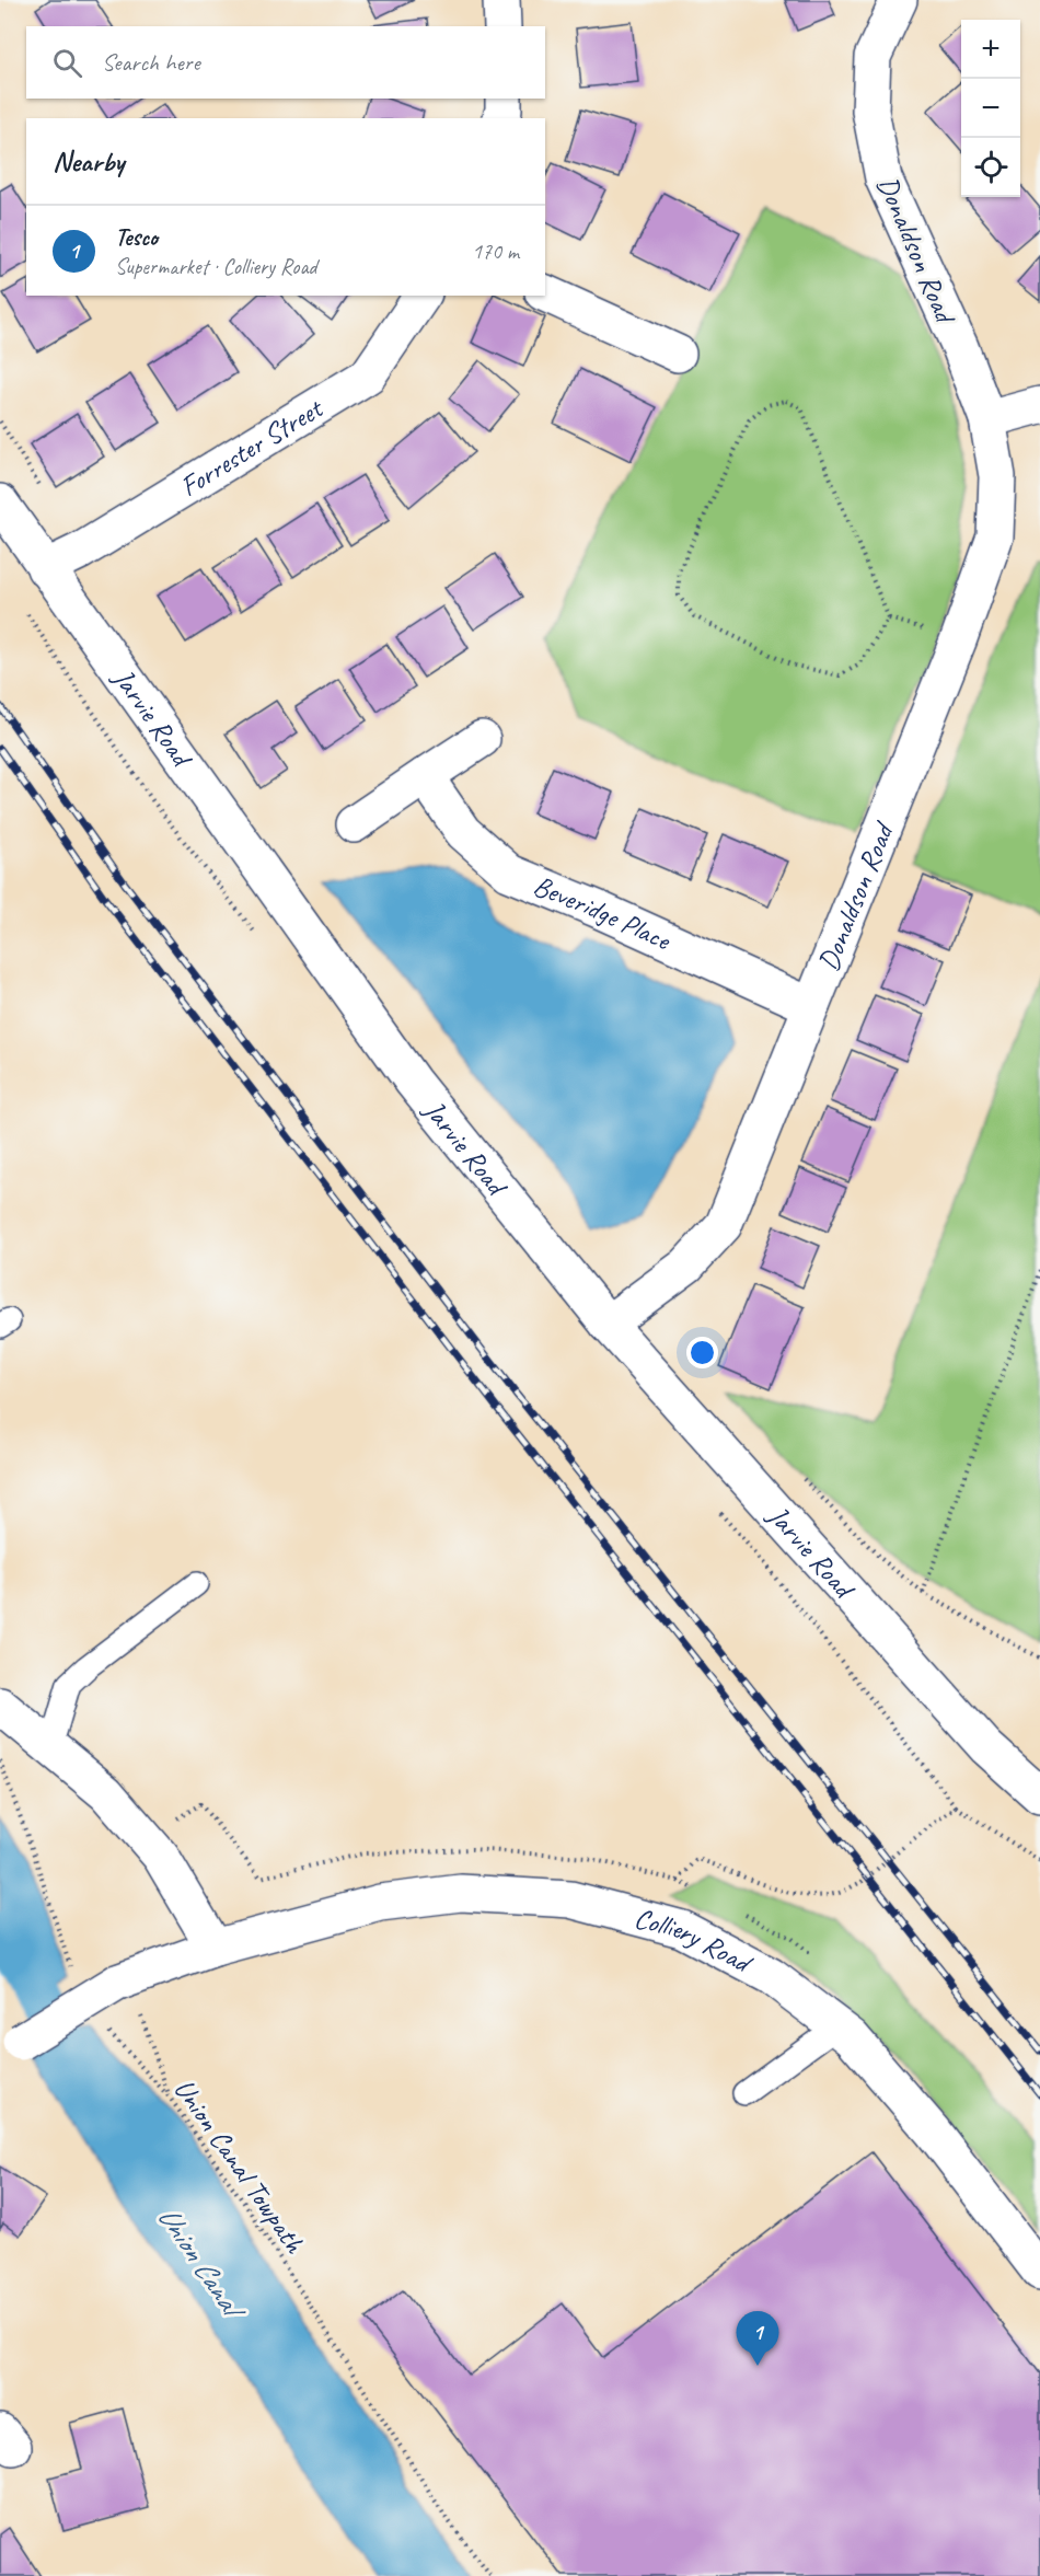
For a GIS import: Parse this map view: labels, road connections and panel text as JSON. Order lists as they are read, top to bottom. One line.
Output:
{"streets":{"street":["Donaldson Road","Forrester Street","Jarvie Road","Beveridge Place","Colliery Road"],"path":["Union Canal Towpath"]},"crossings":[["Donaldson Road","Jarvie Road"],["Donaldson Road","Beveridge Place"],["Forrester Street","Jarvie Road"]],"water":["Union Canal"],"page":{"map_buttons":["+","−"],"search":"Search here","heading":"Nearby","list":[{"mark":"1","name":"Tesco","note":"Supermarket · Colliery Road","value":"170 m"}],"pins":"1"}}
